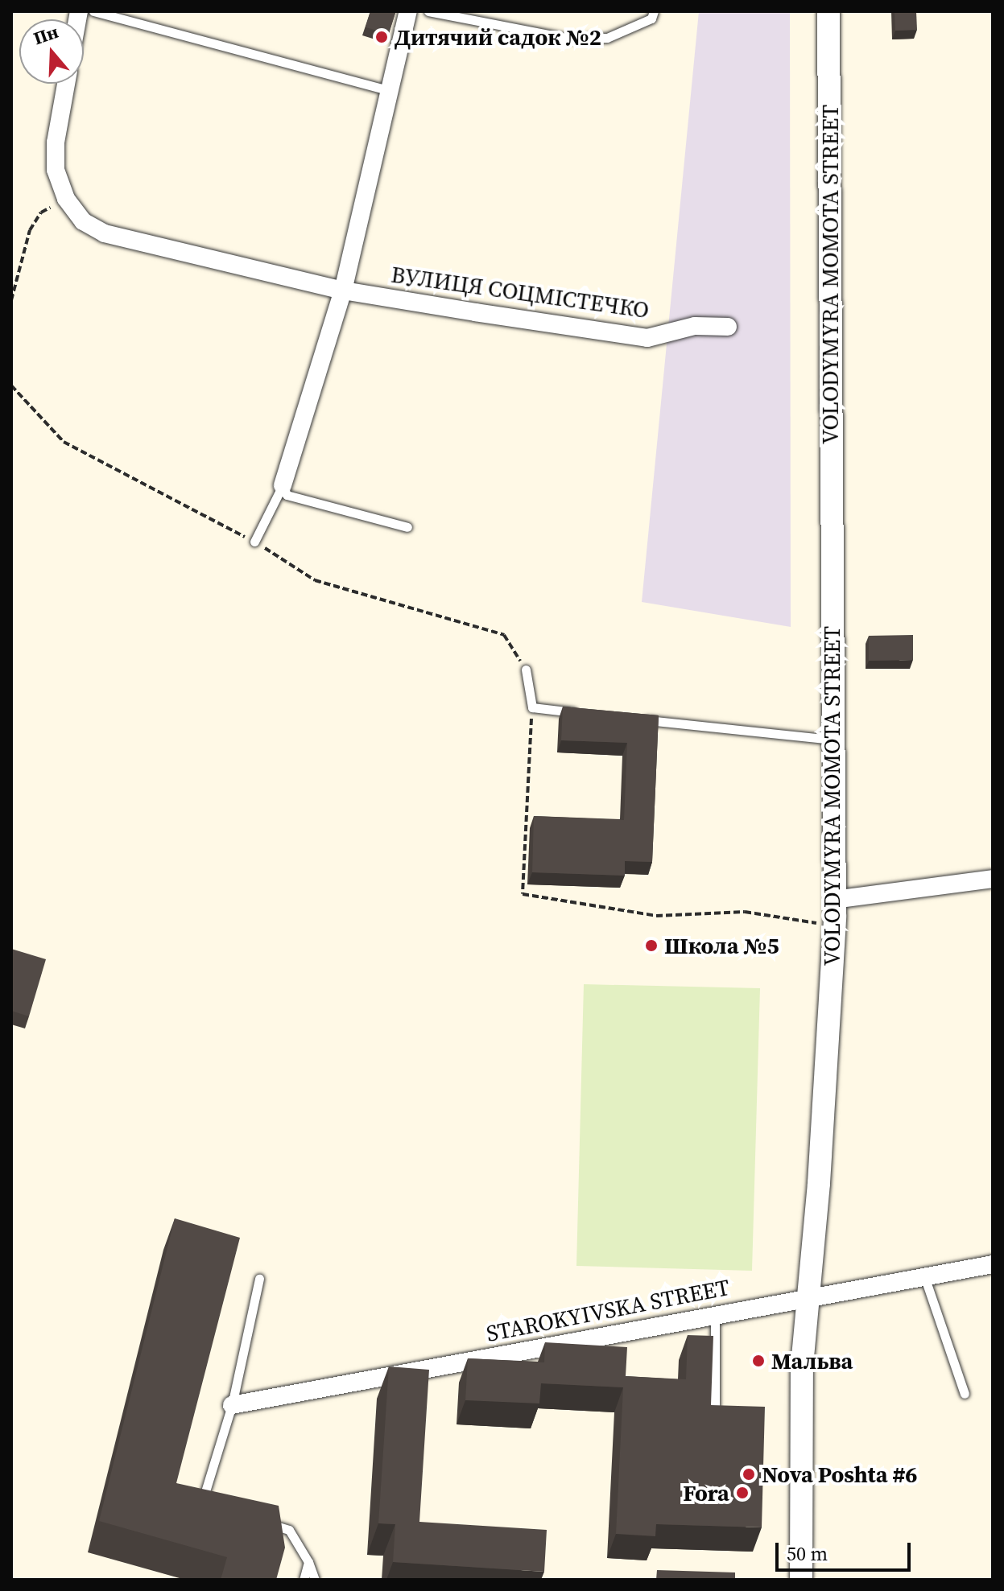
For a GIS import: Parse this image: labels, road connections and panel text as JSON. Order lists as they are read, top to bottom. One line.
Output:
{"streets":{"street":["VOLODYMYRA MOMOTA STREET","ВУЛИЦЯ СОЦМІСТЕЧКО","STAROKYIVSKA STREET"]},"crossings":[["VOLODYMYRA MOMOTA STREET","STAROKYIVSKA STREET"]],"places":["Дитячий садок №2","Школа №5","Мальва","Nova Poshta #6","Fora"],"scale_bar":"50 m","north":"top"}
